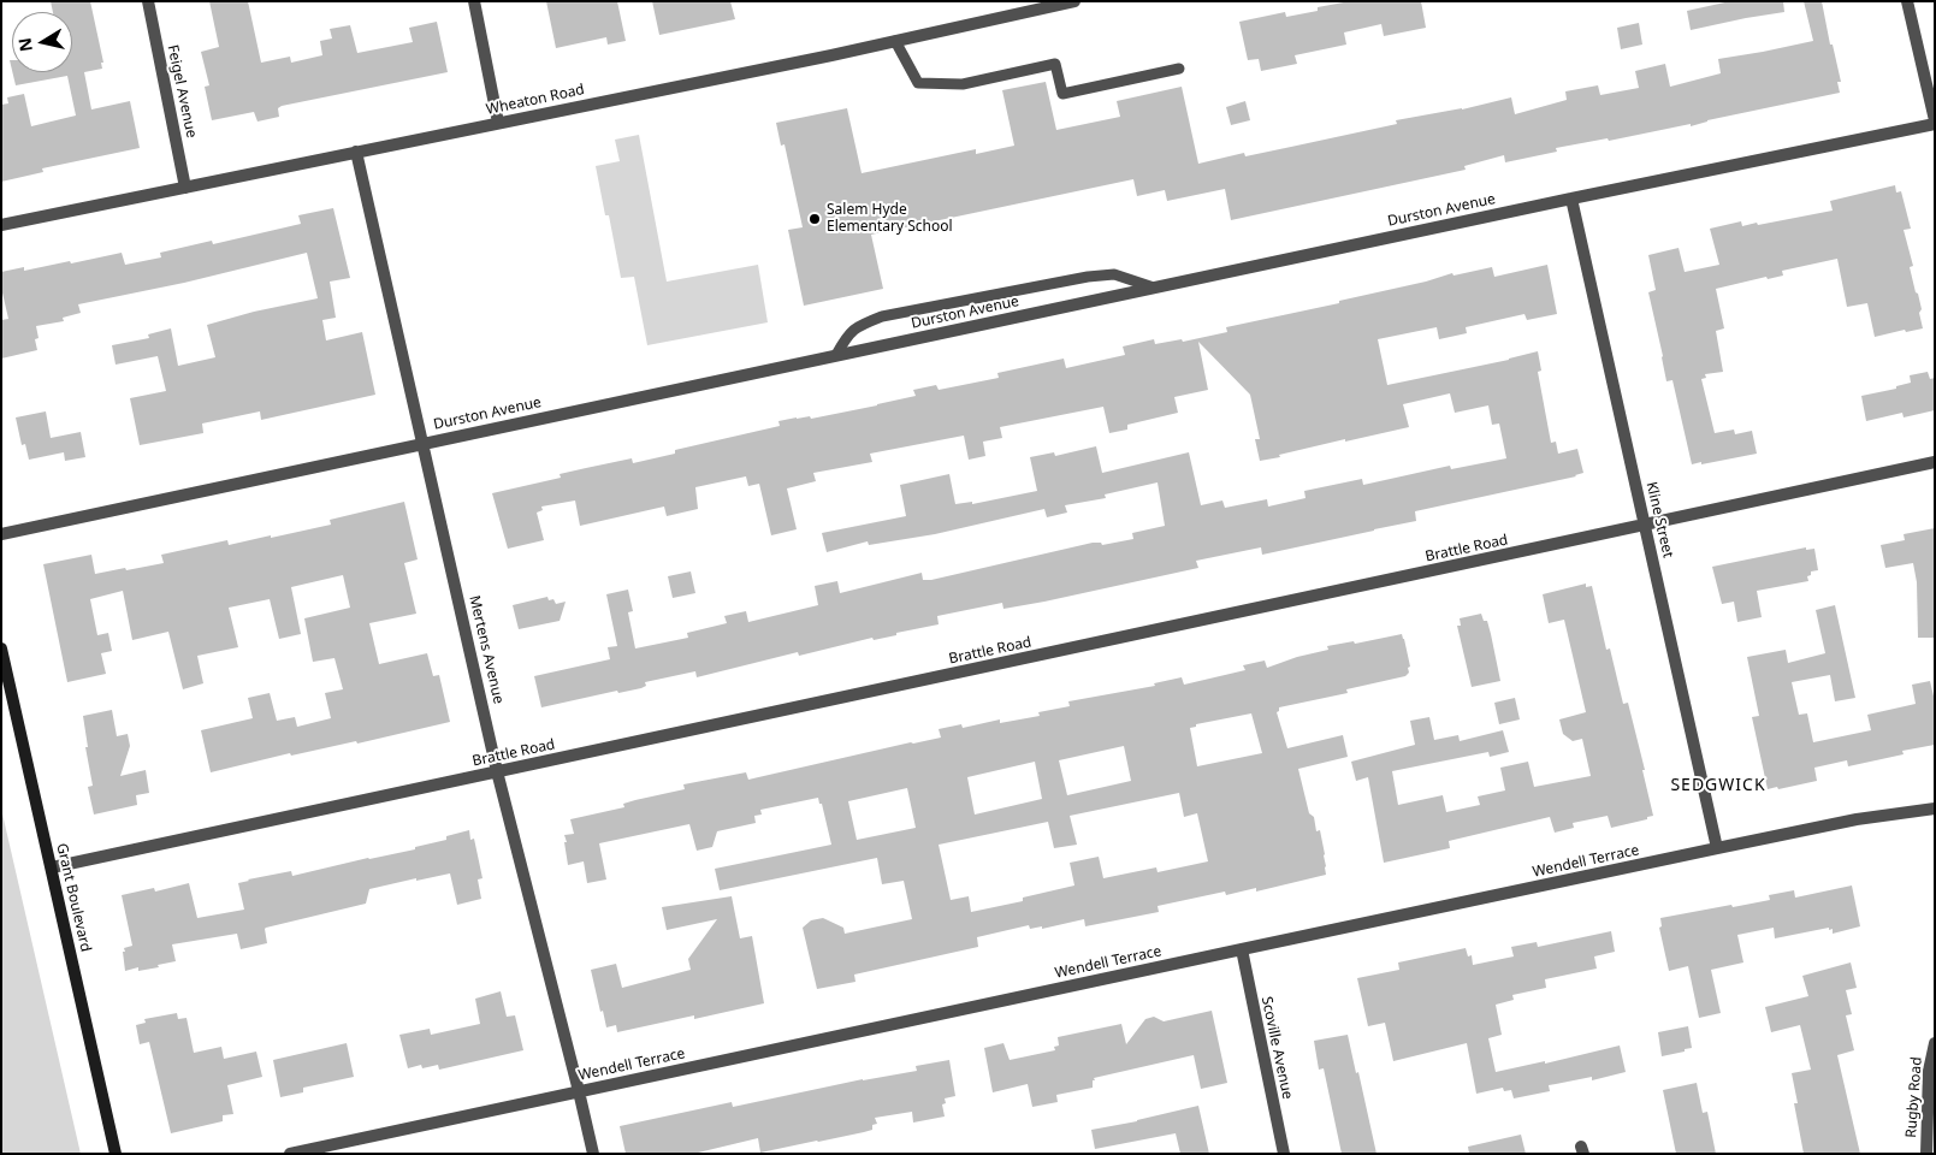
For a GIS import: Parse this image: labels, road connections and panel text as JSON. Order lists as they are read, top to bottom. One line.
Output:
{"streets":{"street":["Feigel Avenue","Wheaton Road","Durston Avenue","Kline Street","Brattle Road","Mertens Avenue","Wendell Terrace","Grant Boulevard","Scoville Avenue","Rugby Road"]},"crossings":[["Feigel Avenue","Wheaton Road"],["Wheaton Road","Mertens Avenue"],["Durston Avenue","Kline Street"],["Durston Avenue","Mertens Avenue"],["Kline Street","Brattle Road"],["Kline Street","Wendell Terrace"],["Brattle Road","Mertens Avenue"],["Brattle Road","Grant Boulevard"],["Mertens Avenue","Wendell Terrace"],["Wendell Terrace","Scoville Avenue"]],"districts":["SEDGWICK"],"places":["Salem Hyde Elementary School"],"north":"left"}
